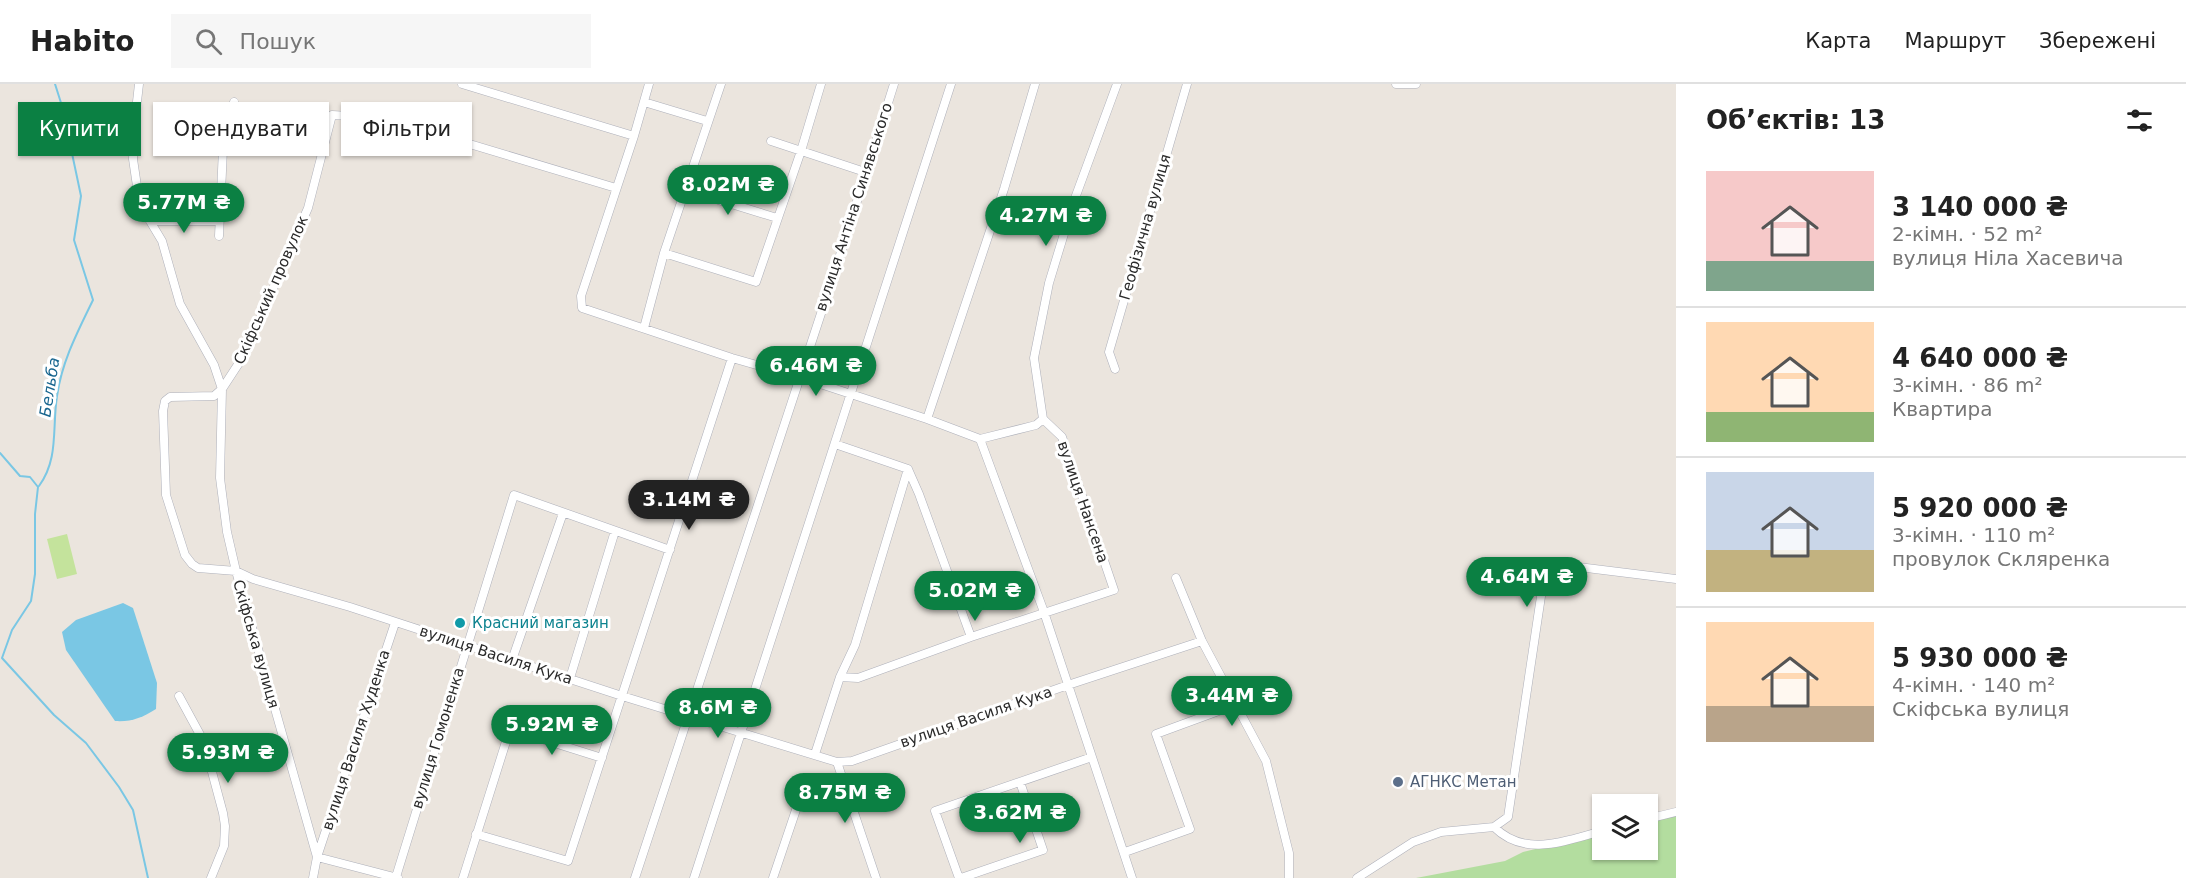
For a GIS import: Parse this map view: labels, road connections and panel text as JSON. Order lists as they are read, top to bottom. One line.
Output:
{"streets":{"street":["вулиця Антіна Синявського","Геофізична вулиця","Скіфський провулок","вулиця Нансена","Скіфська вулиця","вулиця Василя Кука","вулиця Гомоненка","вулиця Василя Худенка"]},"crossings":[["вулиця Антіна Синявського","вулиця Василя Кука"],["Скіфський провулок","Скіфська вулиця"],["Скіфська вулиця","вулиця Василя Кука"],["Скіфська вулиця","вулиця Василя Худенка"],["вулиця Василя Кука","вулиця Гомоненка"],["вулиця Василя Кука","вулиця Василя Худенка"]],"water":["Бельба"],"places":["Красний магазин","АГНКС Метан"],"page":{"header":"Habito","search":"Пошук","nav":["Карта","Маршрут","Збережені"],"heading":"Об’єктів: 13","chip":["Купити","Орендувати","Фільтри"],"list":[{"name":"3 140 000 ₴","note":"2-кімн. · 52 m² · вулиця Ніла Хасевича"},{"name":"4 640 000 ₴","note":"3-кімн. · 86 m² · Квартира"},{"name":"5 920 000 ₴","note":"3-кімн. · 110 m² · провулок Скляренка"},{"name":"5 930 000 ₴","note":"4-кімн. · 140 m² · Скіфська вулиця"}],"price":["8.02M ₴","5.77M ₴","4.27M ₴","6.46M ₴","3.14M ₴","4.64M ₴","5.02M ₴","3.44M ₴","8.6M ₴","5.92M ₴","5.93M ₴","8.75M ₴","3.62M ₴"]}}
